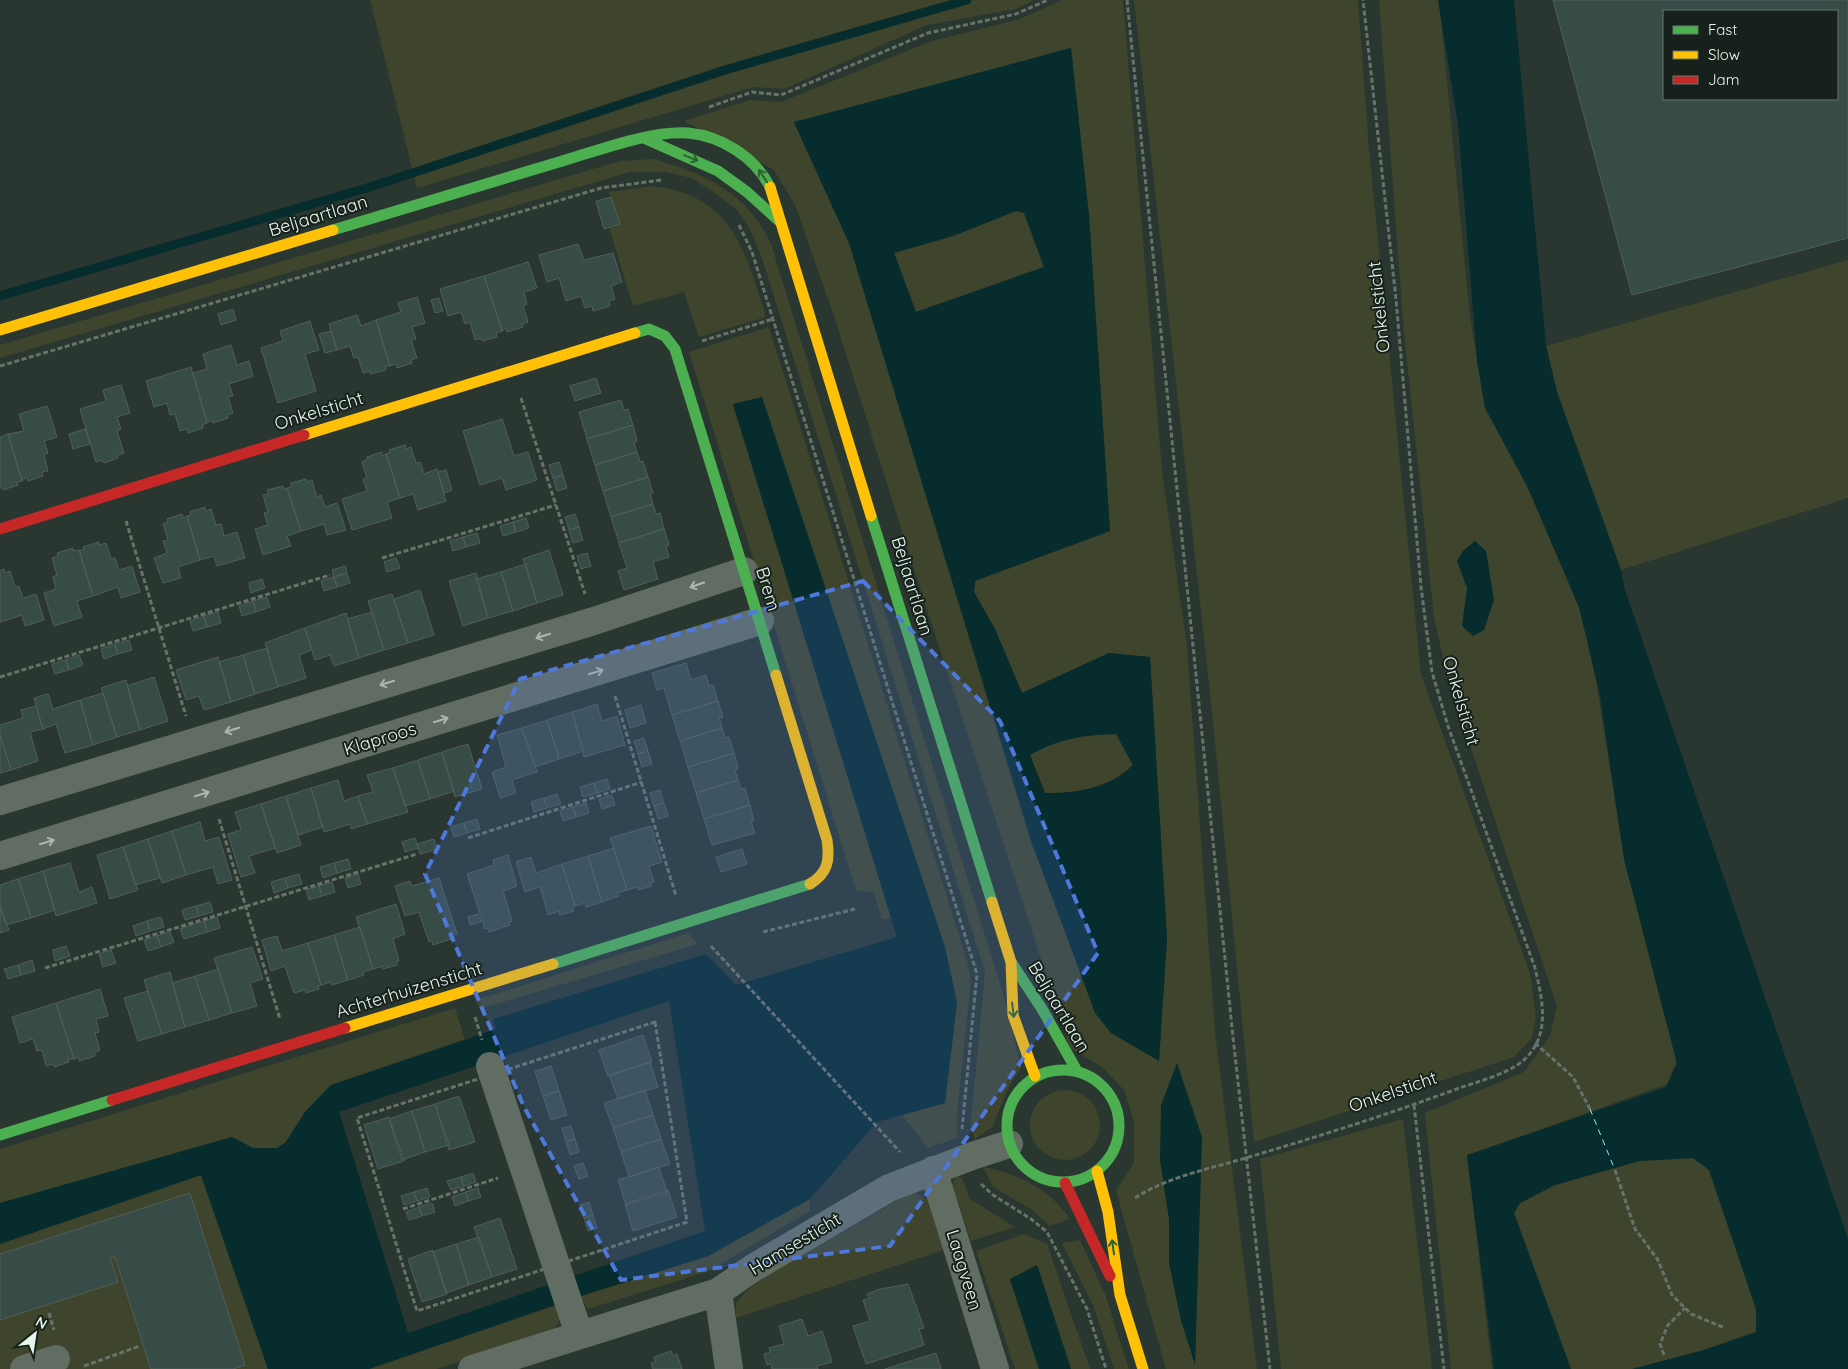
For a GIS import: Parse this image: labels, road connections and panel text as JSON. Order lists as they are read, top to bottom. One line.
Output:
{"streets":{"street":["Beljaartlaan","Onkelsticht","Brem","Klaproos","Achterhuizensticht","Hamsesticht","Laagveen"]},"crossings":[["Beljaartlaan","Hamsesticht"],["Onkelsticht","Brem"],["Brem","Klaproos"],["Brem","Achterhuizensticht"],["Hamsesticht","Laagveen"]],"legend":["Fast","Slow","Jam"],"north":"top right"}
